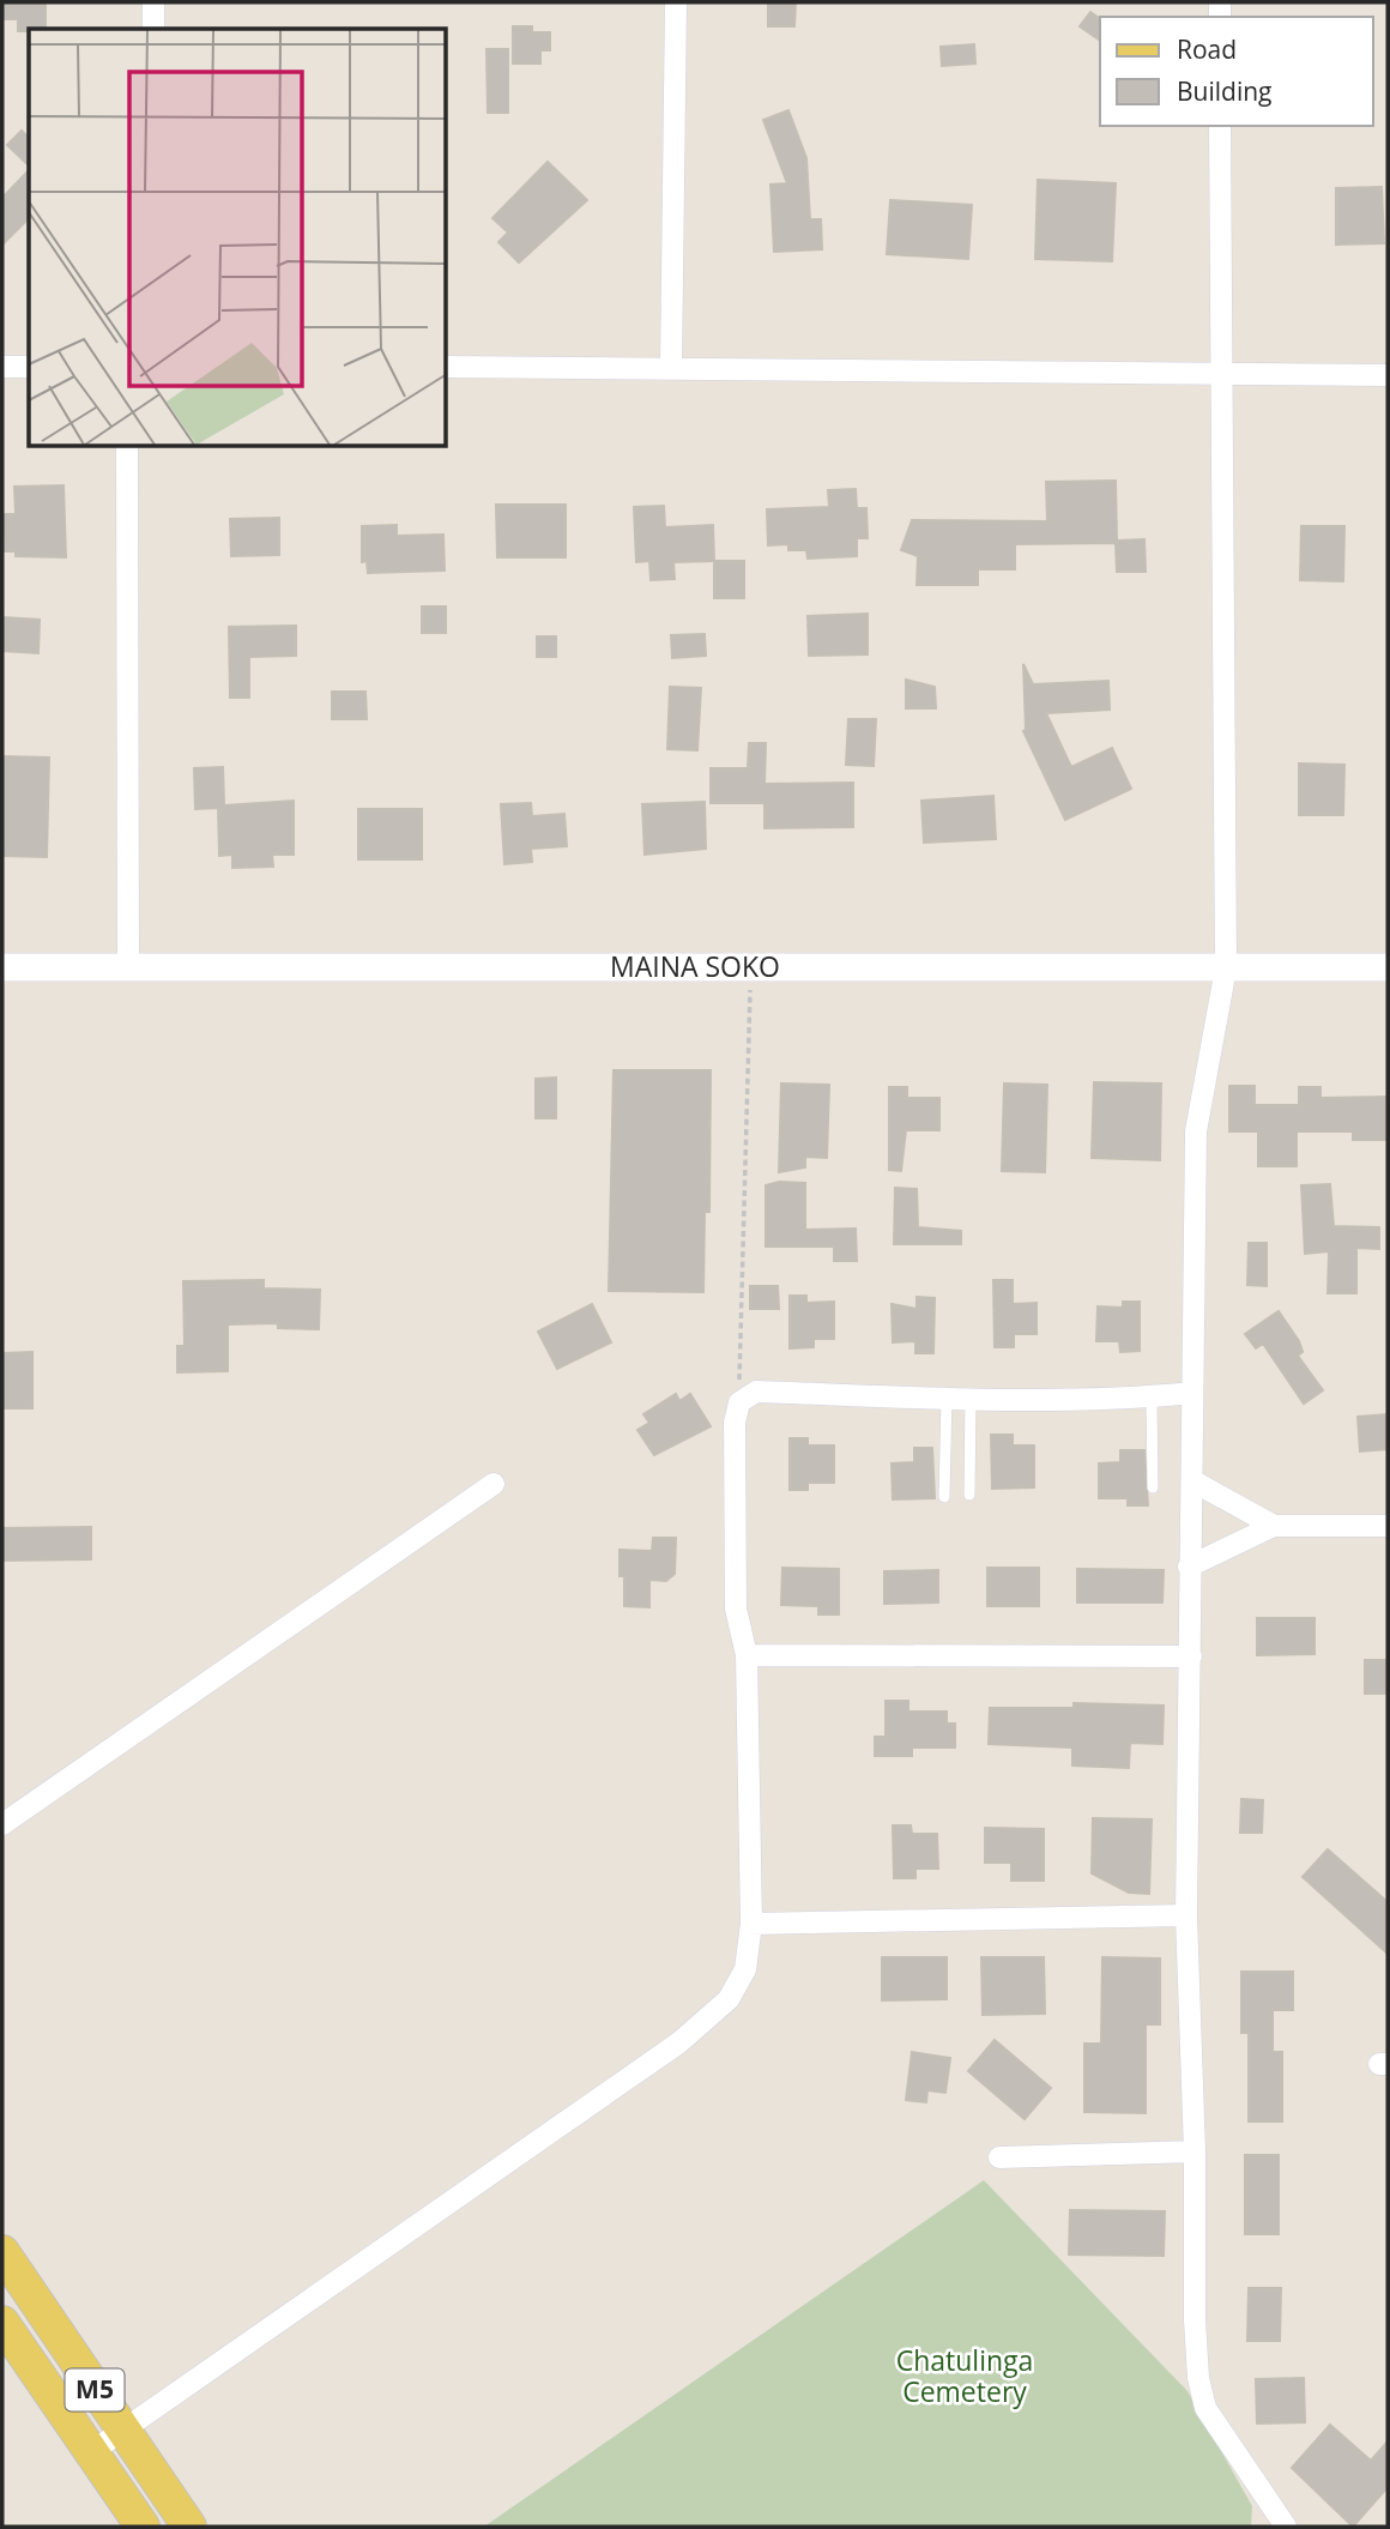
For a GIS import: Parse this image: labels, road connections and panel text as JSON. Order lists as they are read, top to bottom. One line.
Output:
{"streets":{"main road":["M5"],"street":["MAINA SOKO"]},"parks":["Chatulinga Cemetery"],"legend":["Road","Building"]}
